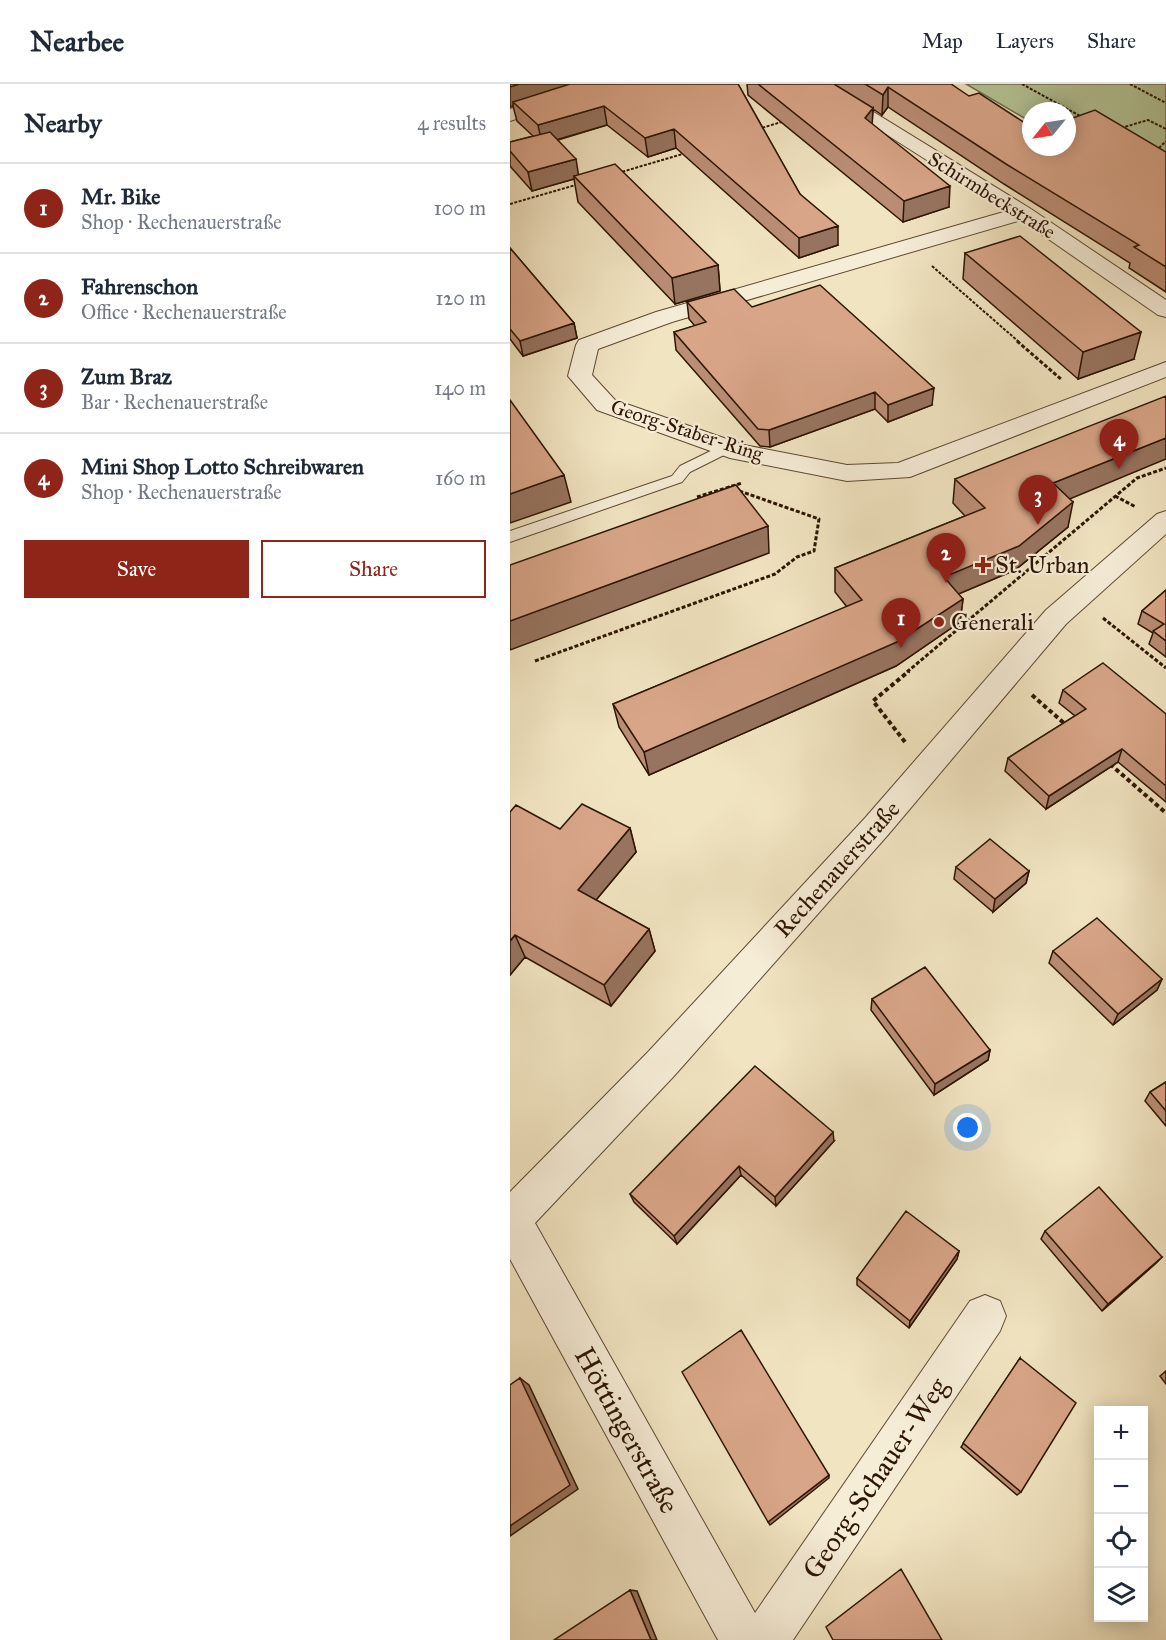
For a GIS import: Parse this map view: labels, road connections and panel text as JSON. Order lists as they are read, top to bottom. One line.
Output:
{"streets":{"street":["Schirmbeckstraße","Georg-Staber-Ring","Rechenauerstraße","Höttingerstraße","Georg-Schauer-Weg"]},"crossings":[["Schirmbeckstraße","Georg-Staber-Ring"],["Rechenauerstraße","Höttingerstraße"]],"places":{"health":["St. Urban"],"other":["Generali"]},"north":"bottom left","page":{"header":"Nearbee","nav":["Map","Layers","Share"],"heading":["Nearby","4 results"],"list":[{"mark":"1","name":"Mr. Bike","note":"Shop · Rechenauerstraße","value":"100 m"},{"mark":"2","name":"Fahrenschon","note":"Office · Rechenauerstraße","value":"120 m"},{"mark":"3","name":"Zum Braz","note":"Bar · Rechenauerstraße","value":"140 m"},{"mark":"4","name":"Mini Shop Lotto Schreibwaren","note":"Shop · Rechenauerstraße","value":"160 m"}],"pins":["4","3","2","1"],"buttons":["Save","Share"],"map_buttons":["+","−"]}}
